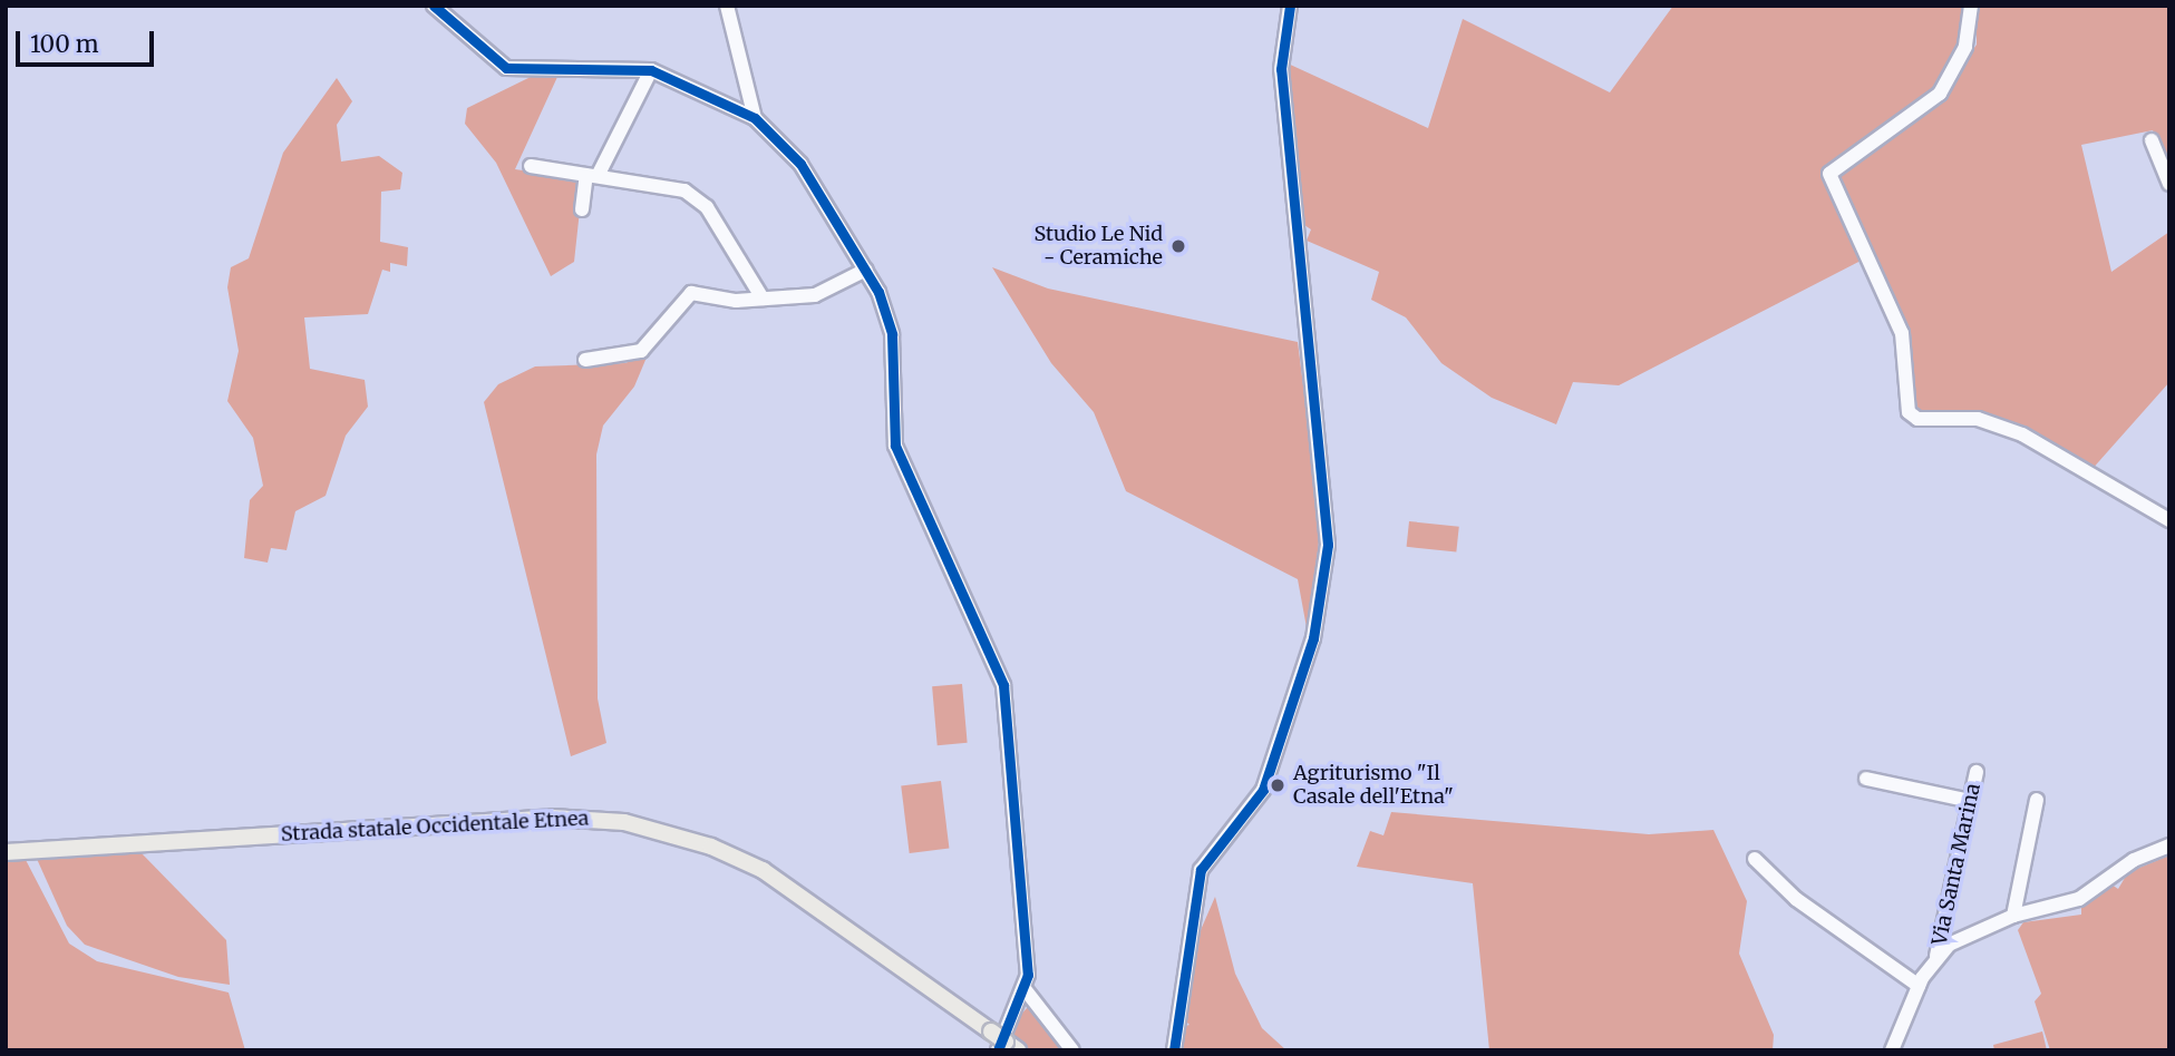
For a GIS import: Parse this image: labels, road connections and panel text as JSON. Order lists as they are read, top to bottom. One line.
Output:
{"streets":{"main road":["Strada statale Occidentale Etnea"],"street":["Via Santa Marina"]},"places":["Studio Le Nid - Ceramiche","Agriturismo \"Il Casale dell'Etna\""],"scale_bar":"100 m"}
